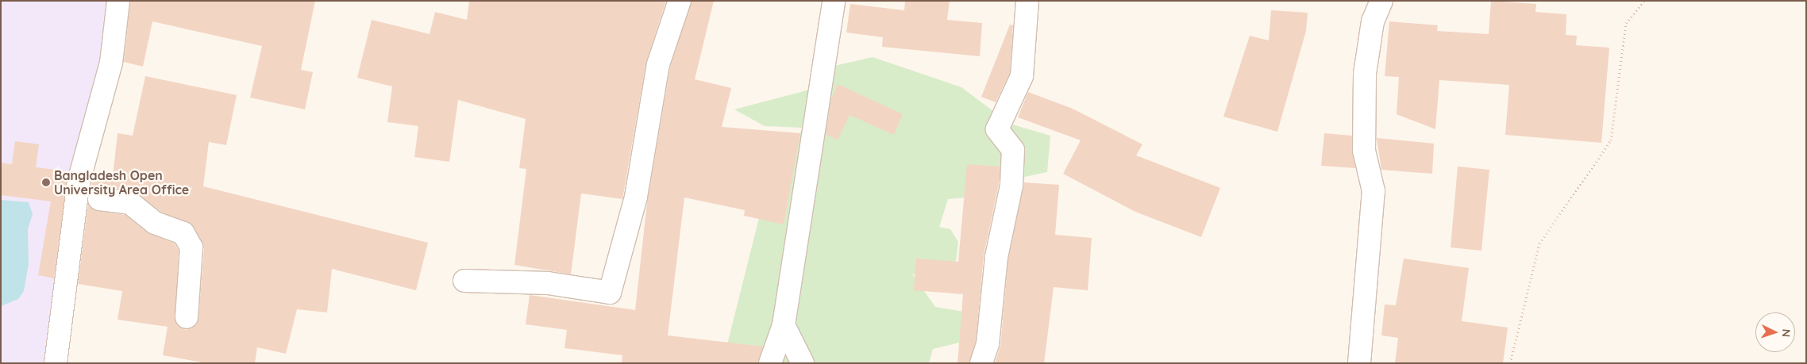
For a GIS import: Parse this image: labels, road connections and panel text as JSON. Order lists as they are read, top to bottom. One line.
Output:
{"places":["Bangladesh Open University Area Office"],"north":"right"}
